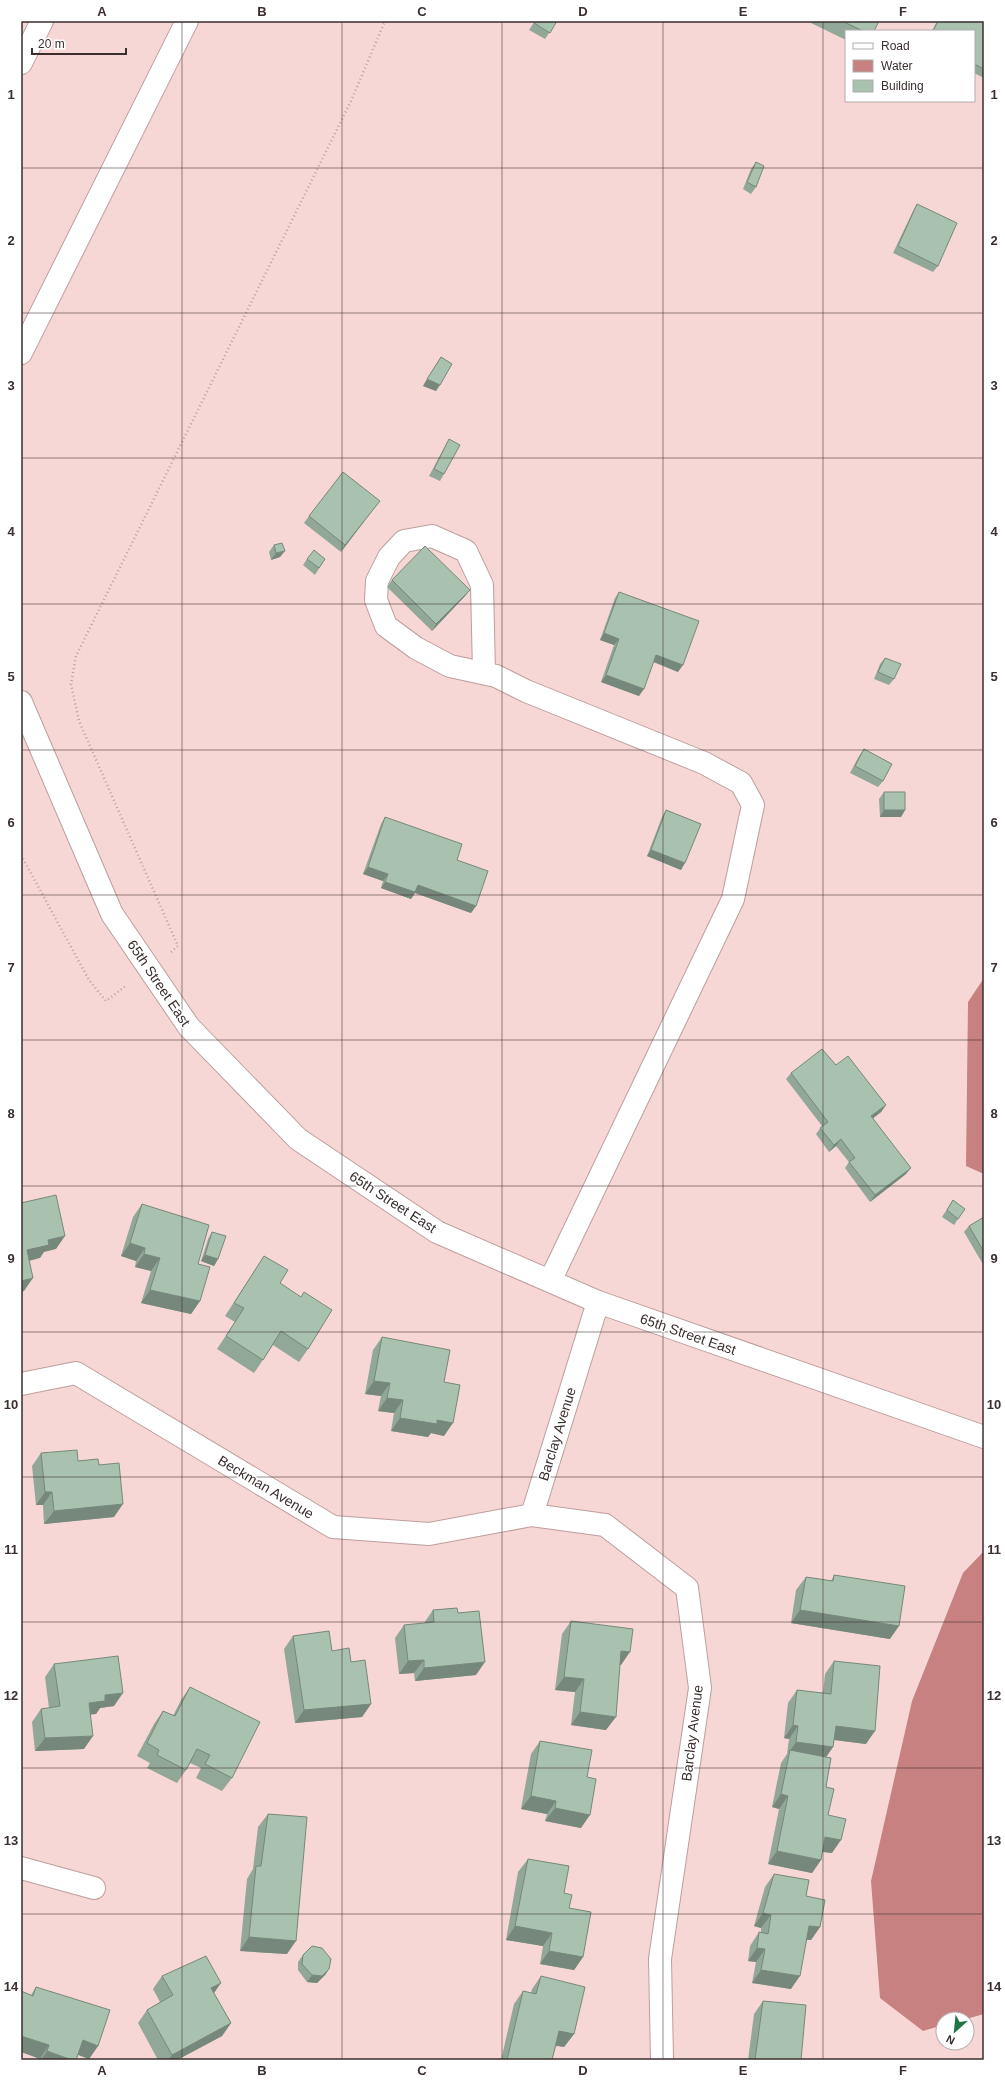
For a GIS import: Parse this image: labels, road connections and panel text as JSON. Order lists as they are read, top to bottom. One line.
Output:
{"streets":{"main road":["65th Street East","Barclay Avenue","Beckman Avenue"]},"crossings":[["65th Street East","Barclay Avenue"],["Barclay Avenue","Beckman Avenue"]],"legend":["Road","Water","Building"],"scale_bar":"20 m","north":"bottom left","grid":{"columns":["A","B","C","D","E","F"],"rows":["1","2","3","4","5","6","7","8","9","10","11","12","13","14"]}}
